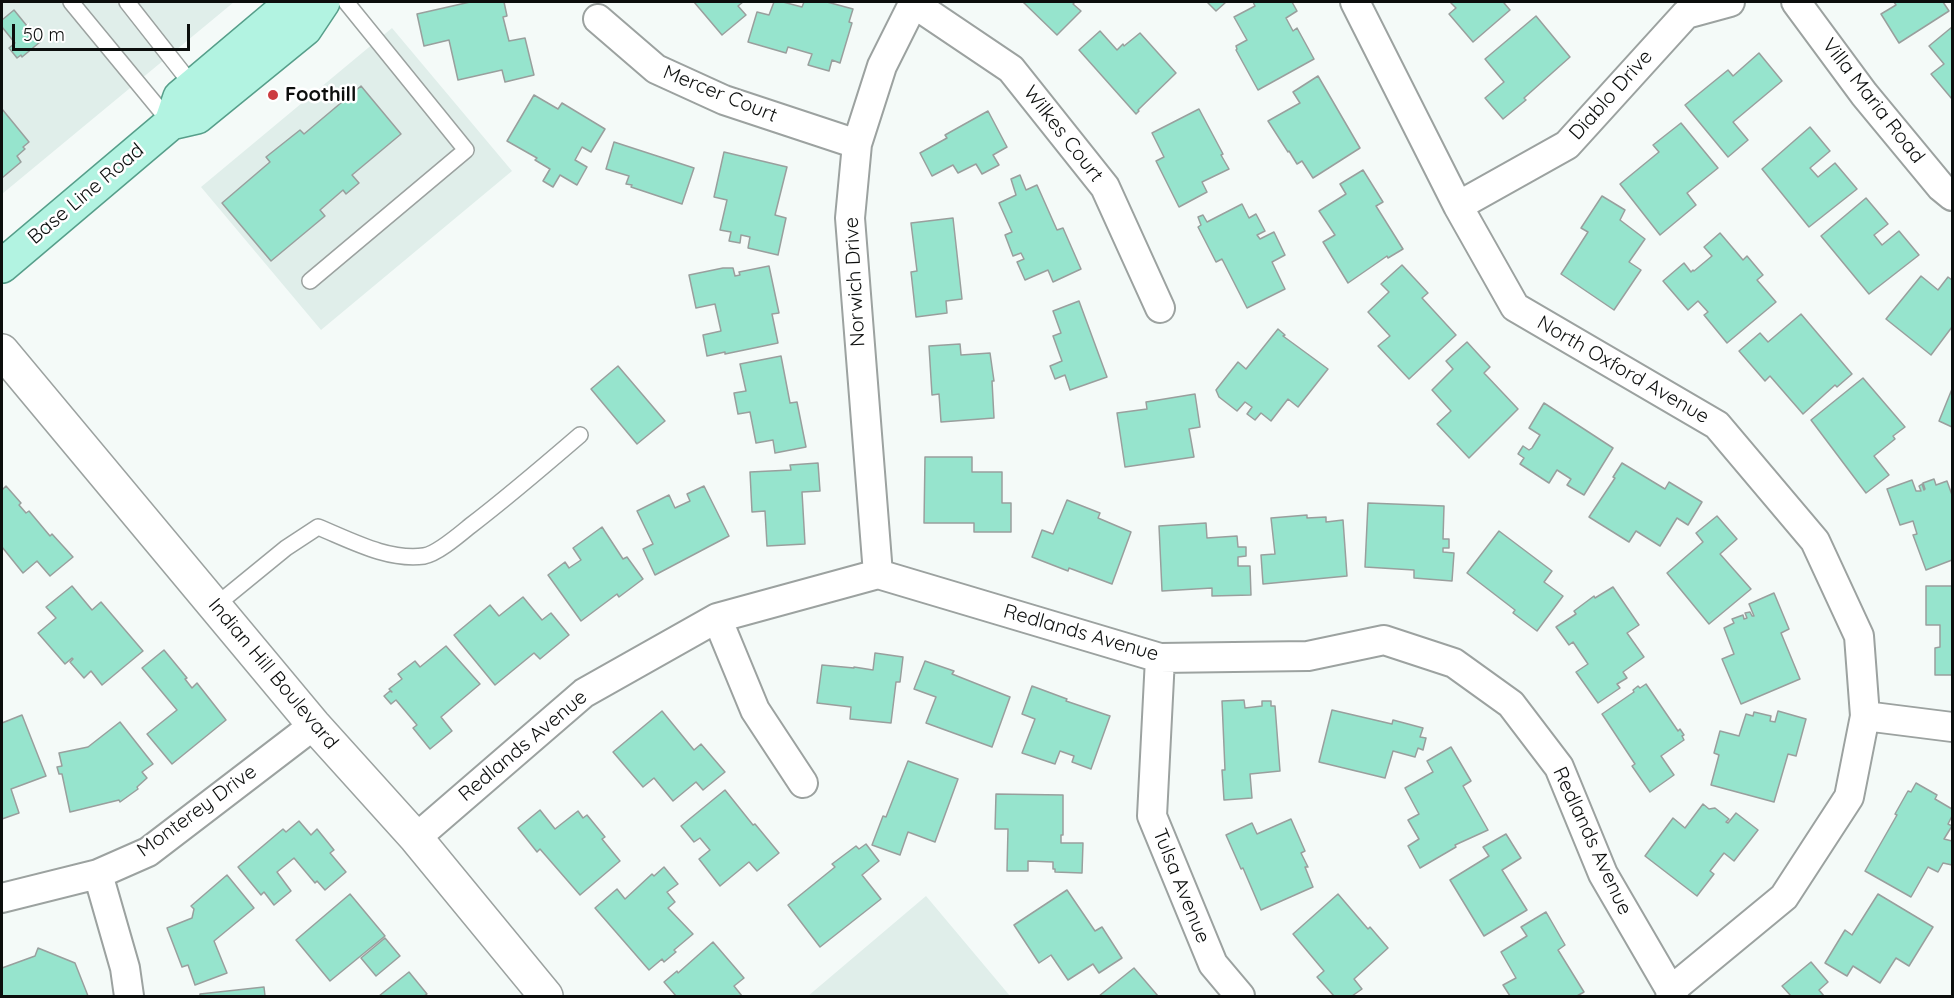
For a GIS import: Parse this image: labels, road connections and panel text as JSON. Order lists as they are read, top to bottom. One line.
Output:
{"streets":{"main road":["Base Line Road"],"street":["Mercer Court","Diablo Drive","Villa Maria Road","Wilkes Court","Norwich Drive","North Oxford Avenue","Redlands Avenue","Indian Hill Boulevard","Monterey Drive","Tulsa Avenue"]},"crossings":[["Mercer Court","Norwich Drive"],["Diablo Drive","North Oxford Avenue"],["Wilkes Court","Norwich Drive"],["Norwich Drive","Redlands Avenue"],["North Oxford Avenue","Redlands Avenue"],["Redlands Avenue","Indian Hill Boulevard"],["Redlands Avenue","Tulsa Avenue"],["Indian Hill Boulevard","Monterey Drive"]],"places":["Foothill"],"scale_bar":"50 m"}
